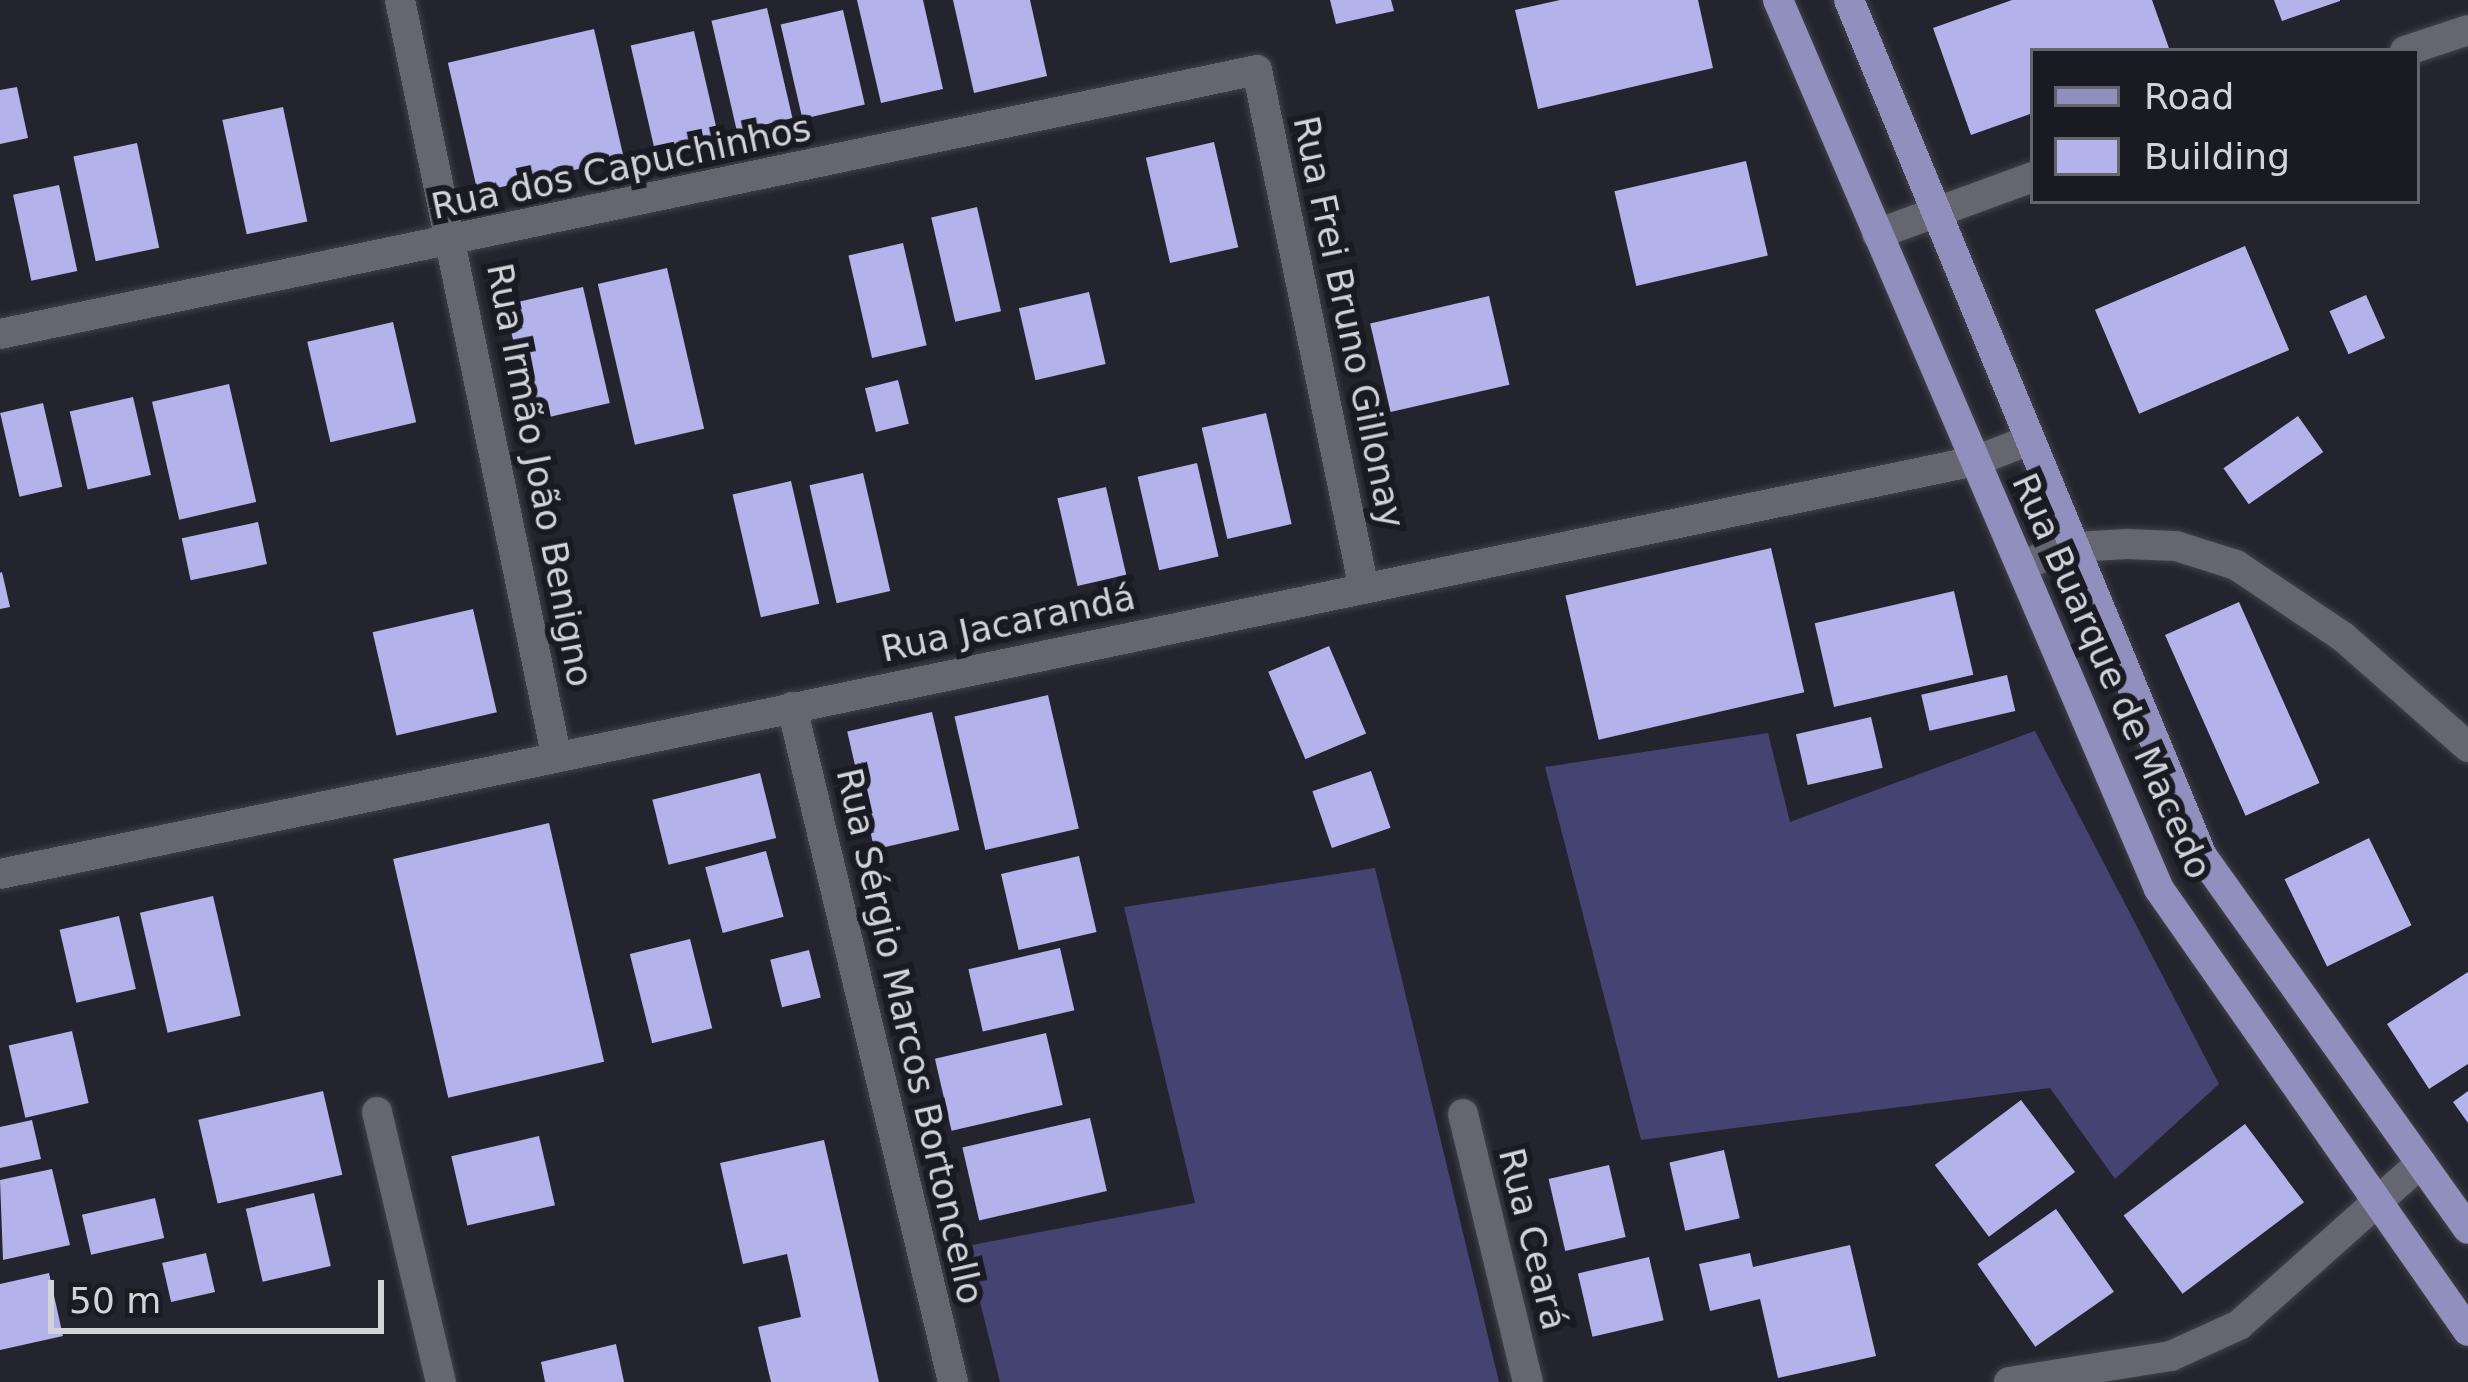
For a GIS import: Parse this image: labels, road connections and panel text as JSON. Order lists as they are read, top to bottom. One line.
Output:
{"streets":{"main road":["Rua Buarque de Macedo"],"street":["Rua dos Capuchinhos","Rua Frei Bruno Gillonay","Rua Irmão João Benigno","Rua Jacarandá","Rua Sérgio Marcos Bortoncello","Rua Ceará"]},"crossings":[["Rua dos Capuchinhos","Rua Frei Bruno Gillonay"],["Rua dos Capuchinhos","Rua Irmão João Benigno"],["Rua Frei Bruno Gillonay","Rua Jacarandá"],["Rua Irmão João Benigno","Rua Jacarandá"],["Rua Jacarandá","Rua Buarque de Macedo"],["Rua Jacarandá","Rua Sérgio Marcos Bortoncello"]],"legend":["Road","Building"],"scale_bar":"50 m"}
